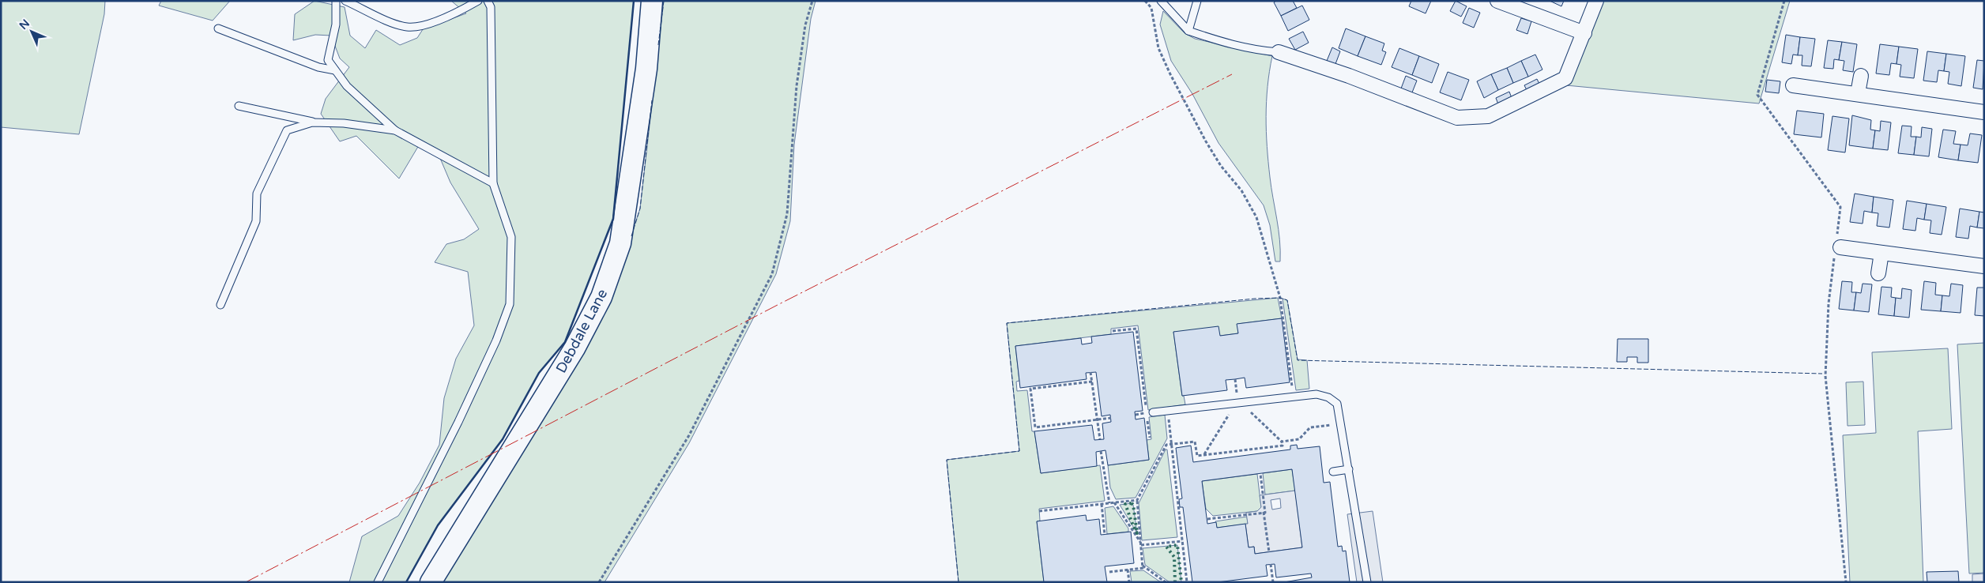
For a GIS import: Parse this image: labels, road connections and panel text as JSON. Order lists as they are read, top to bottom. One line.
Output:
{"streets":{"main road":["Debdale Lane"]},"north":"top left"}
